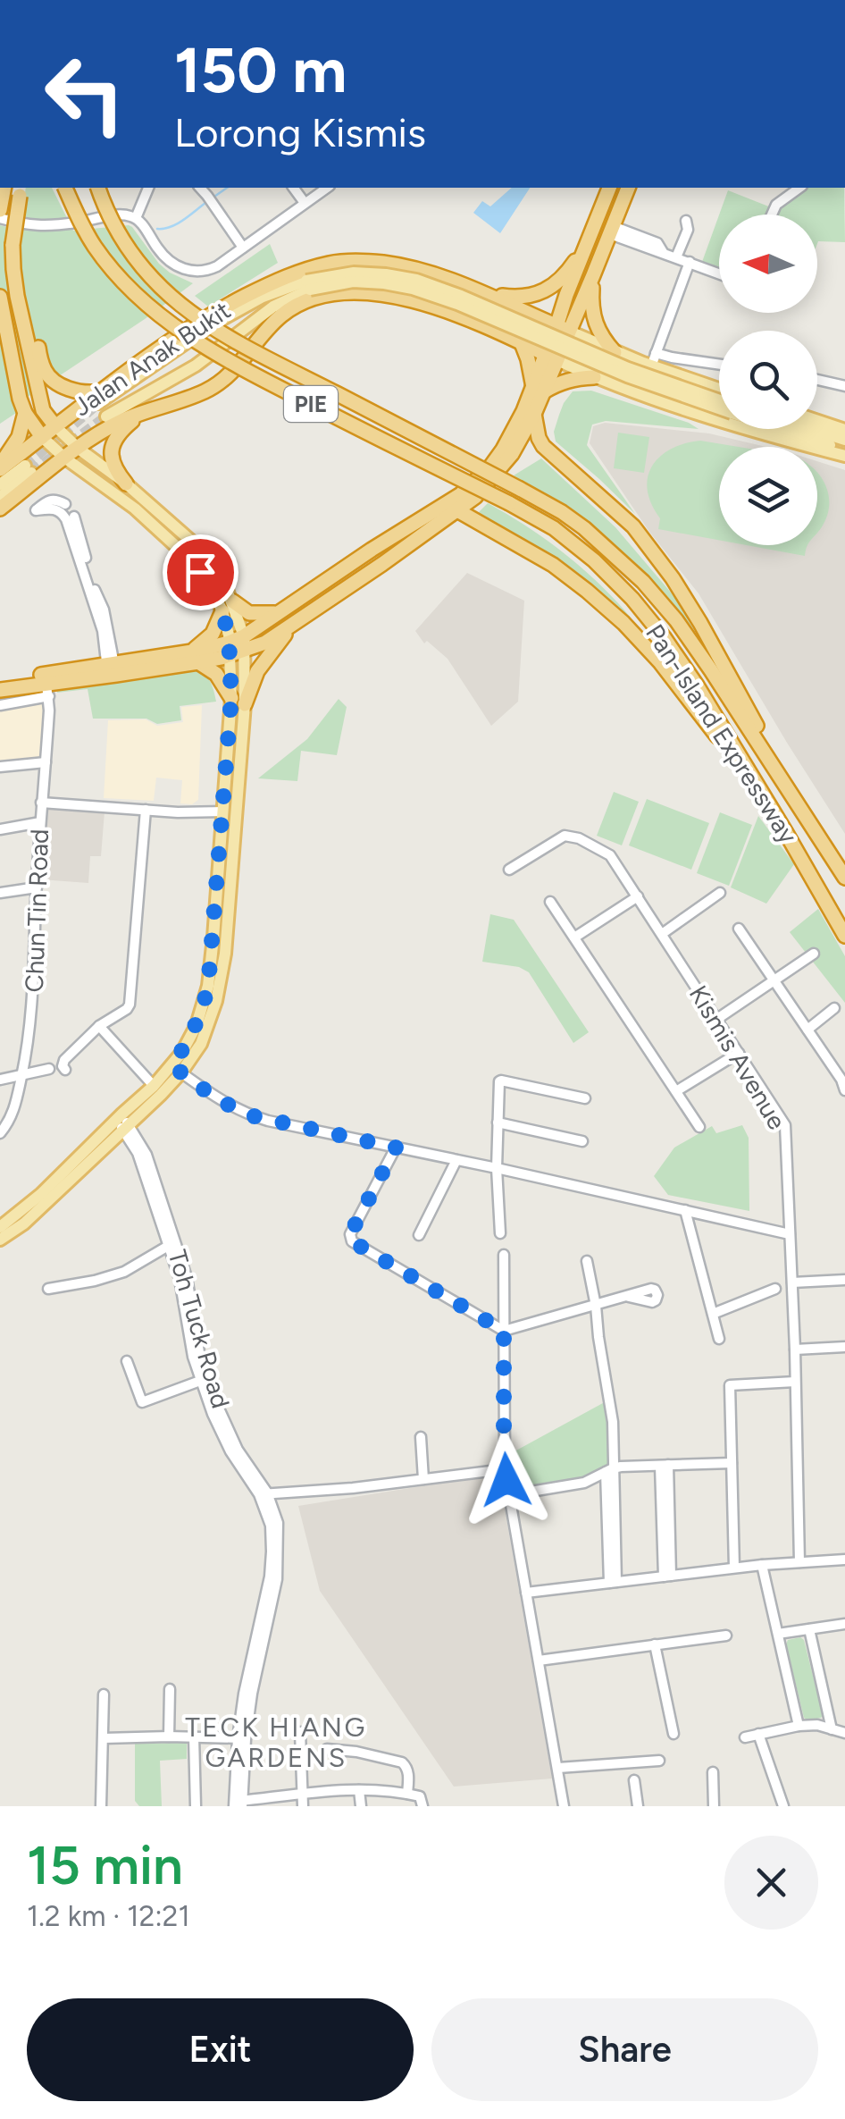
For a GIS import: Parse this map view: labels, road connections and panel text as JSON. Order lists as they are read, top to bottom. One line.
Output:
{"streets":{"highway":["Jalan Anak Bukit","PIE","Pan-Island Expressway"],"street":["Chun Tin Road","Kismis Avenue","Toh Tuck Road"]},"districts":["TECK HIANG GARDENS"],"north":"left","page":{"turn":["150 m","Lorong Kismis"],"heading":["15 min","1.2 km · 12:21"],"buttons":["Exit","Share"]}}
